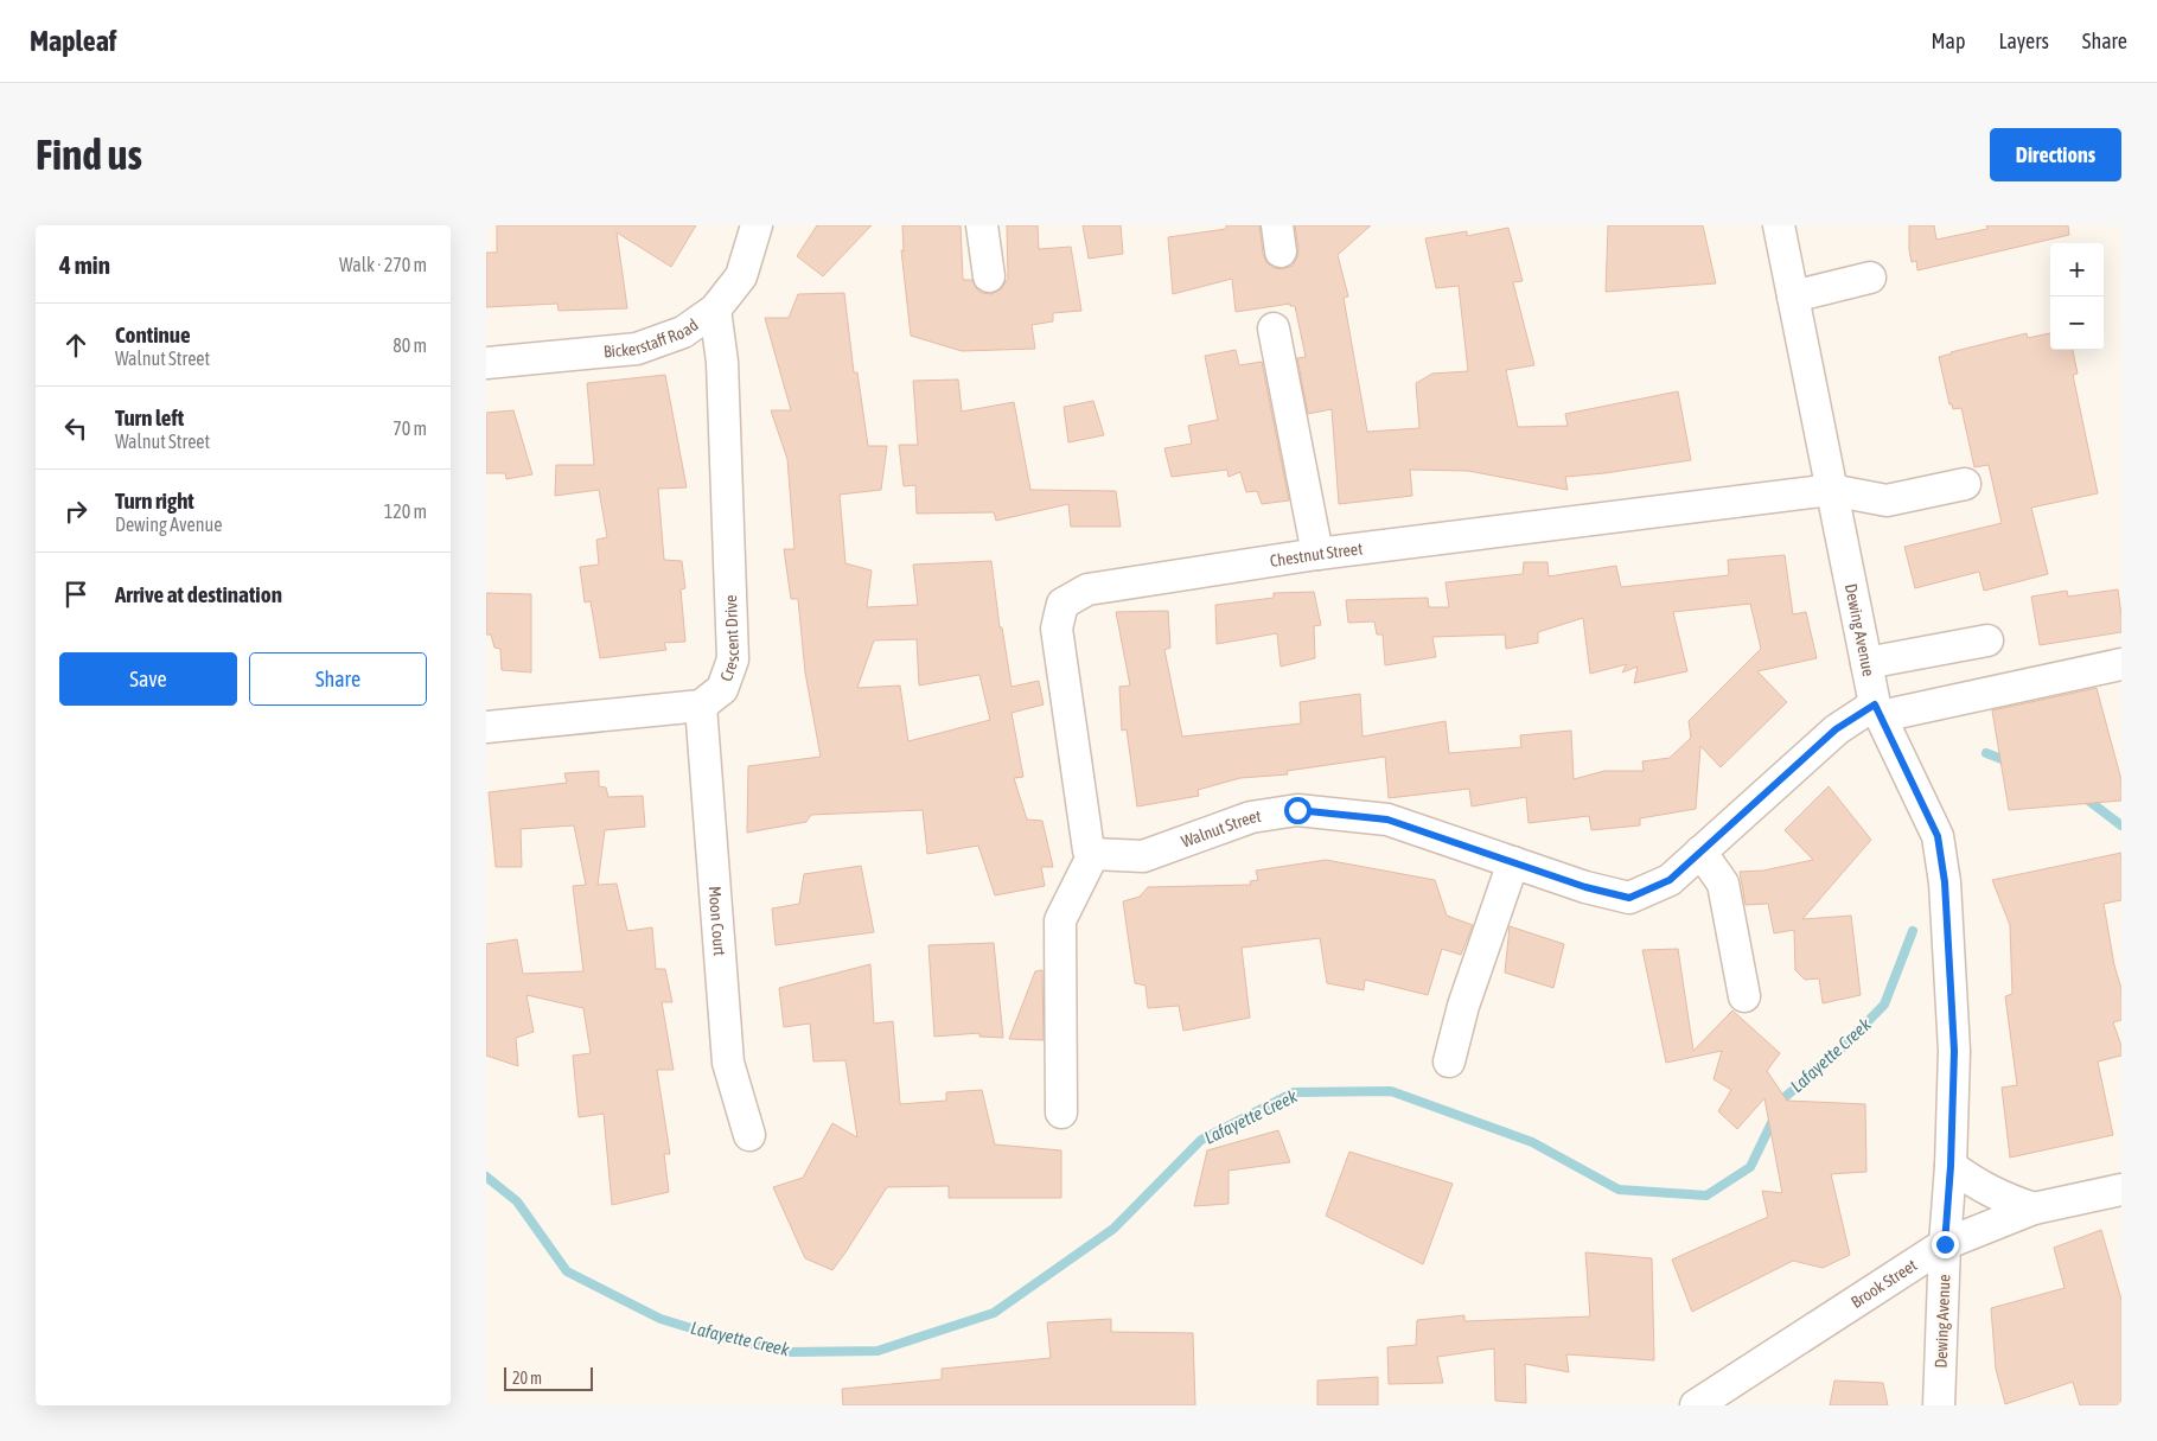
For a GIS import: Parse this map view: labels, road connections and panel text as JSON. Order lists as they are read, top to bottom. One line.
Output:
{"streets":{"street":["Bickerstaff Road","Chestnut Street","Dewing Avenue","Crescent Drive","Walnut Street","Moon Court","Brook Street"]},"crossings":[["Bickerstaff Road","Crescent Drive"],["Chestnut Street","Dewing Avenue"],["Chestnut Street","Walnut Street"],["Dewing Avenue","Walnut Street"],["Dewing Avenue","Brook Street"],["Crescent Drive","Moon Court"]],"water":["Lafayette Creek"],"scale_bar":"20 m","page":{"header":"Mapleaf","nav":["Map","Layers","Share"],"buttons":["Directions",["Save","Share"]],"title":"Find us","heading":["4 min","Walk · 270 m"],"map_buttons":["+","−"],"list":[["Continue","Walnut Street","80 m"],["Turn left","Walnut Street","70 m"],["Turn right","Dewing Avenue","120 m"],"Arrive at destination"],"scale":"20 m"}}
